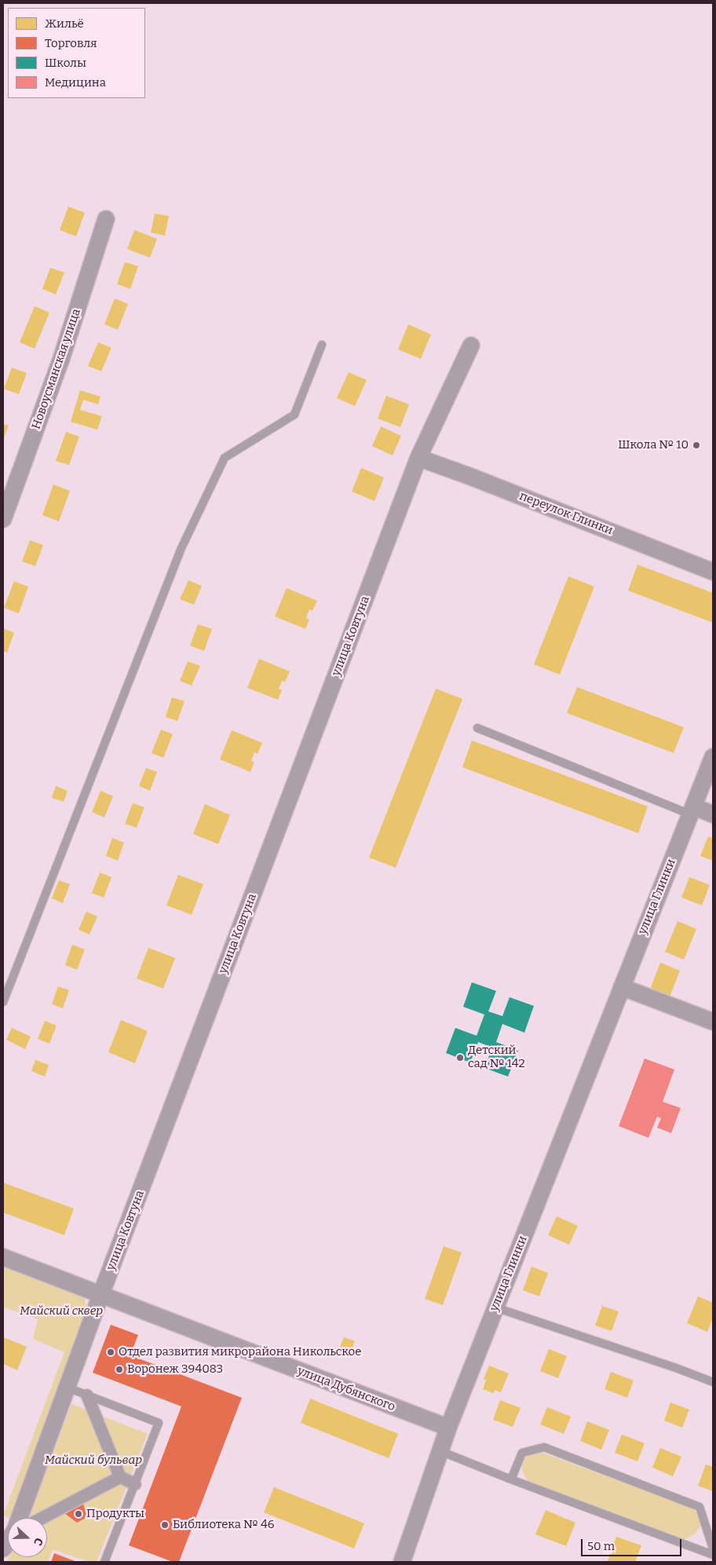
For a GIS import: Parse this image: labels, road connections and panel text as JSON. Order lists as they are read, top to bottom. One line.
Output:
{"streets":{"street":["Новоусманская улица","переулок Глинки","улица Ковтуна","улица Глинки","улица Дубянского"]},"crossings":[["переулок Глинки","улица Ковтуна"],["улица Ковтуна","улица Дубянского"],["улица Глинки","улица Дубянского"]],"parks":["Майский сквер","Майский бульвар"],"places":["Школа № 10","Детский сад № 142","Отдел развития микрорайона Никольское","Воронеж 394083","Продукты","Библиотека № 46"],"legend":["Жильё","Торговля","Школы","Медицина"],"scale_bar":"50 m","north":"right"}
